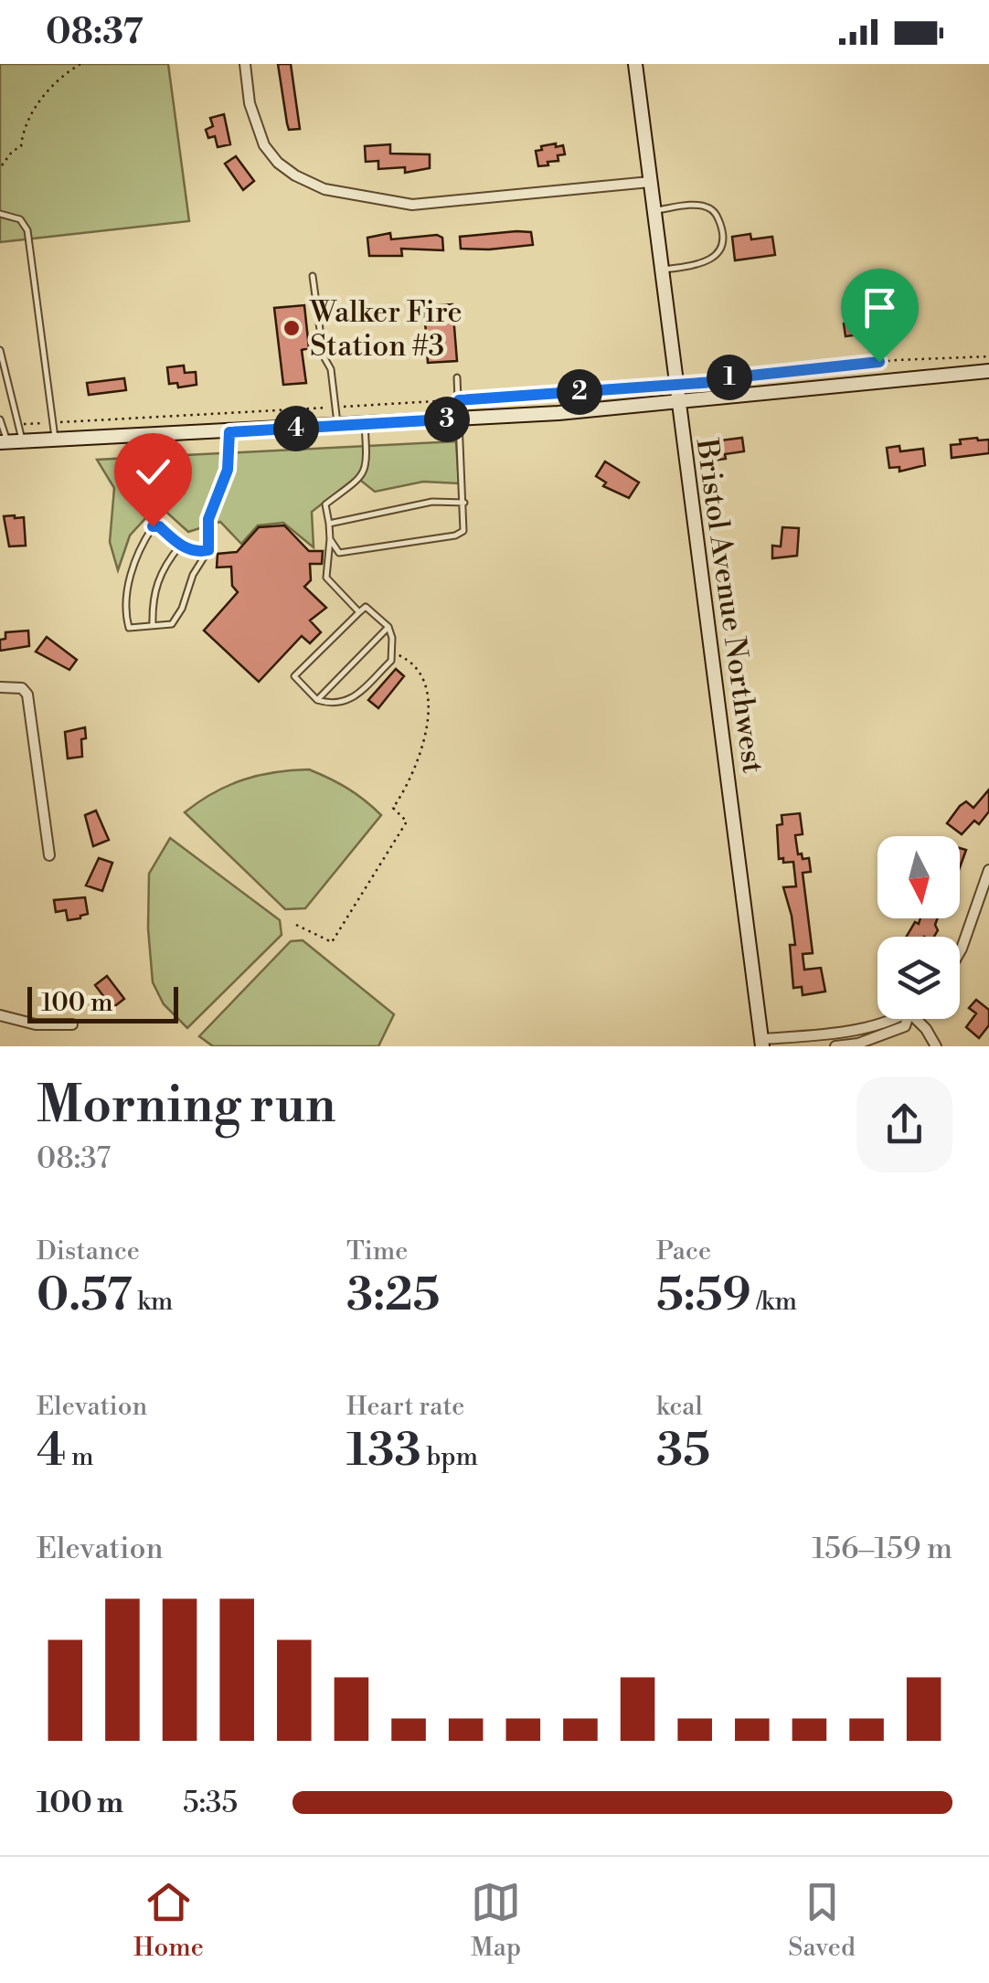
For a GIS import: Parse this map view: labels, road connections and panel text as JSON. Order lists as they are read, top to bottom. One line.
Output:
{"streets":{"main road":["Bristol Avenue Northwest"]},"places":["Walker Fire Station #3"],"scale_bar":"100 m","north":"bottom","page":{"status":"08:37","pins":["1","2","3","4"],"scale":"100 m","heading":["Morning run","08:37"],"stats":[["Distance","0.57 km"],["Time","3:25"],["Pace","5:59 /km"],["Elevation","4 m"],["Heart rate","133 bpm"],["kcal","35"]],"chart":["Elevation","156–159 m"],"list":[{"name":"100 m","note":"5:35"}],"tabs":["Home","Map","Saved"]}}
